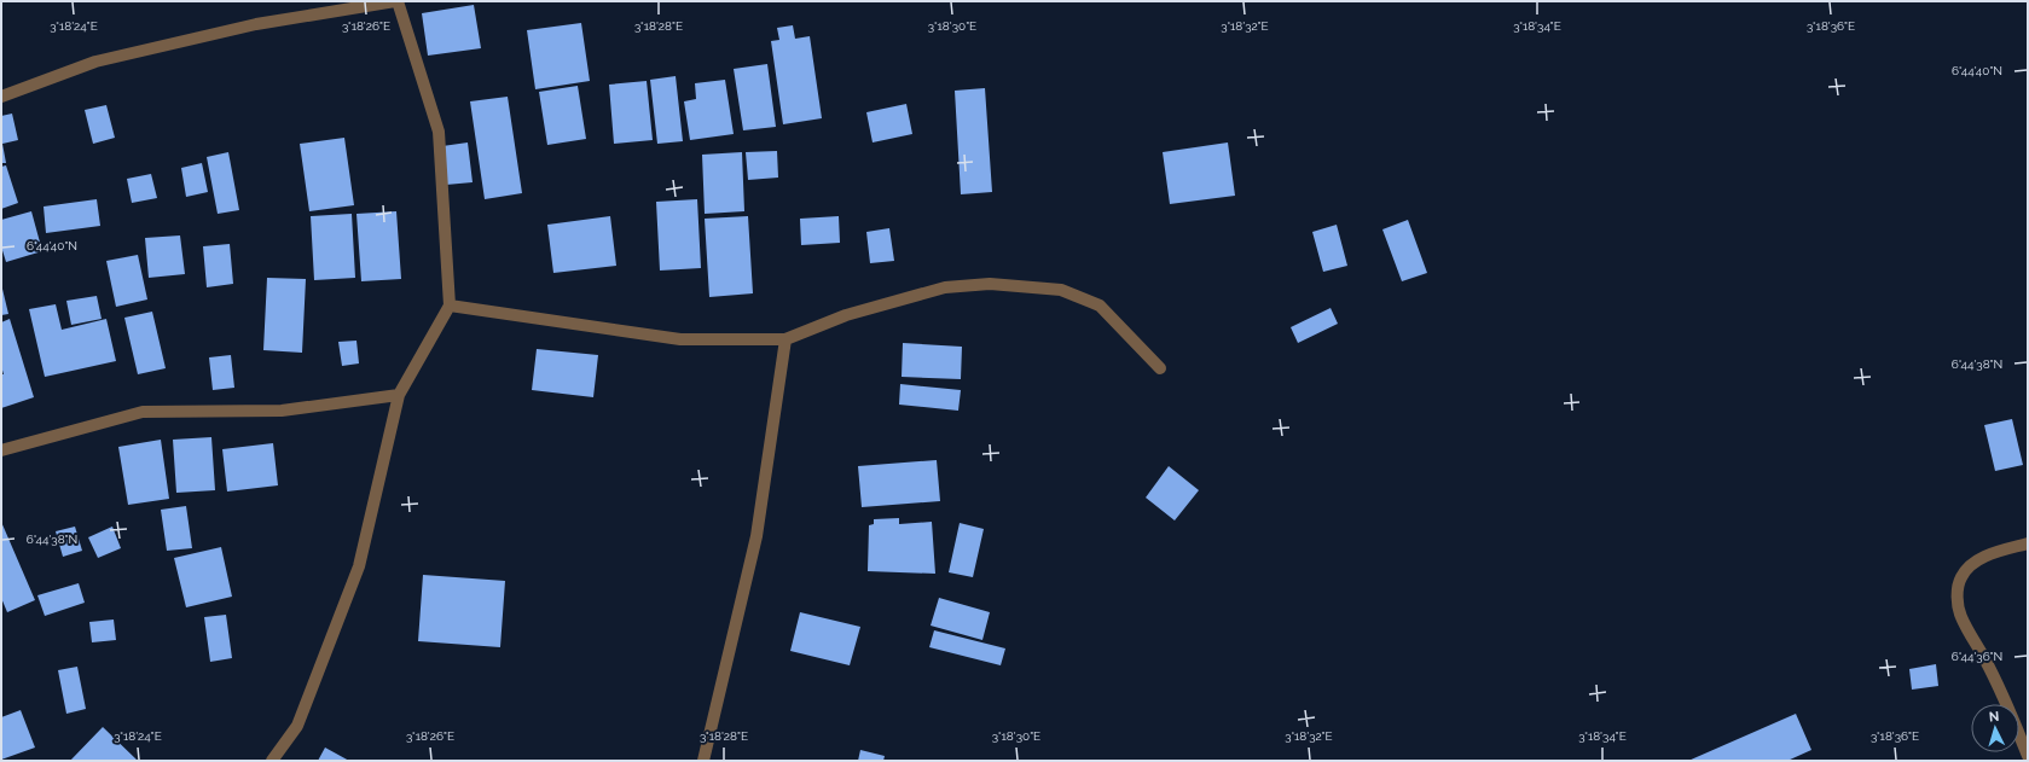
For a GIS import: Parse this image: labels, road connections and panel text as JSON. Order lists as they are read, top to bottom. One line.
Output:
{"north":"top","coordinates":["3°18'24\"E","3°18'26\"E","3°18'28\"E","3°18'30\"E","3°18'32\"E","3°18'34\"E","3°18'36\"E","6°44'40\"N","6°44'38\"N","6°44'36\"N"]}
